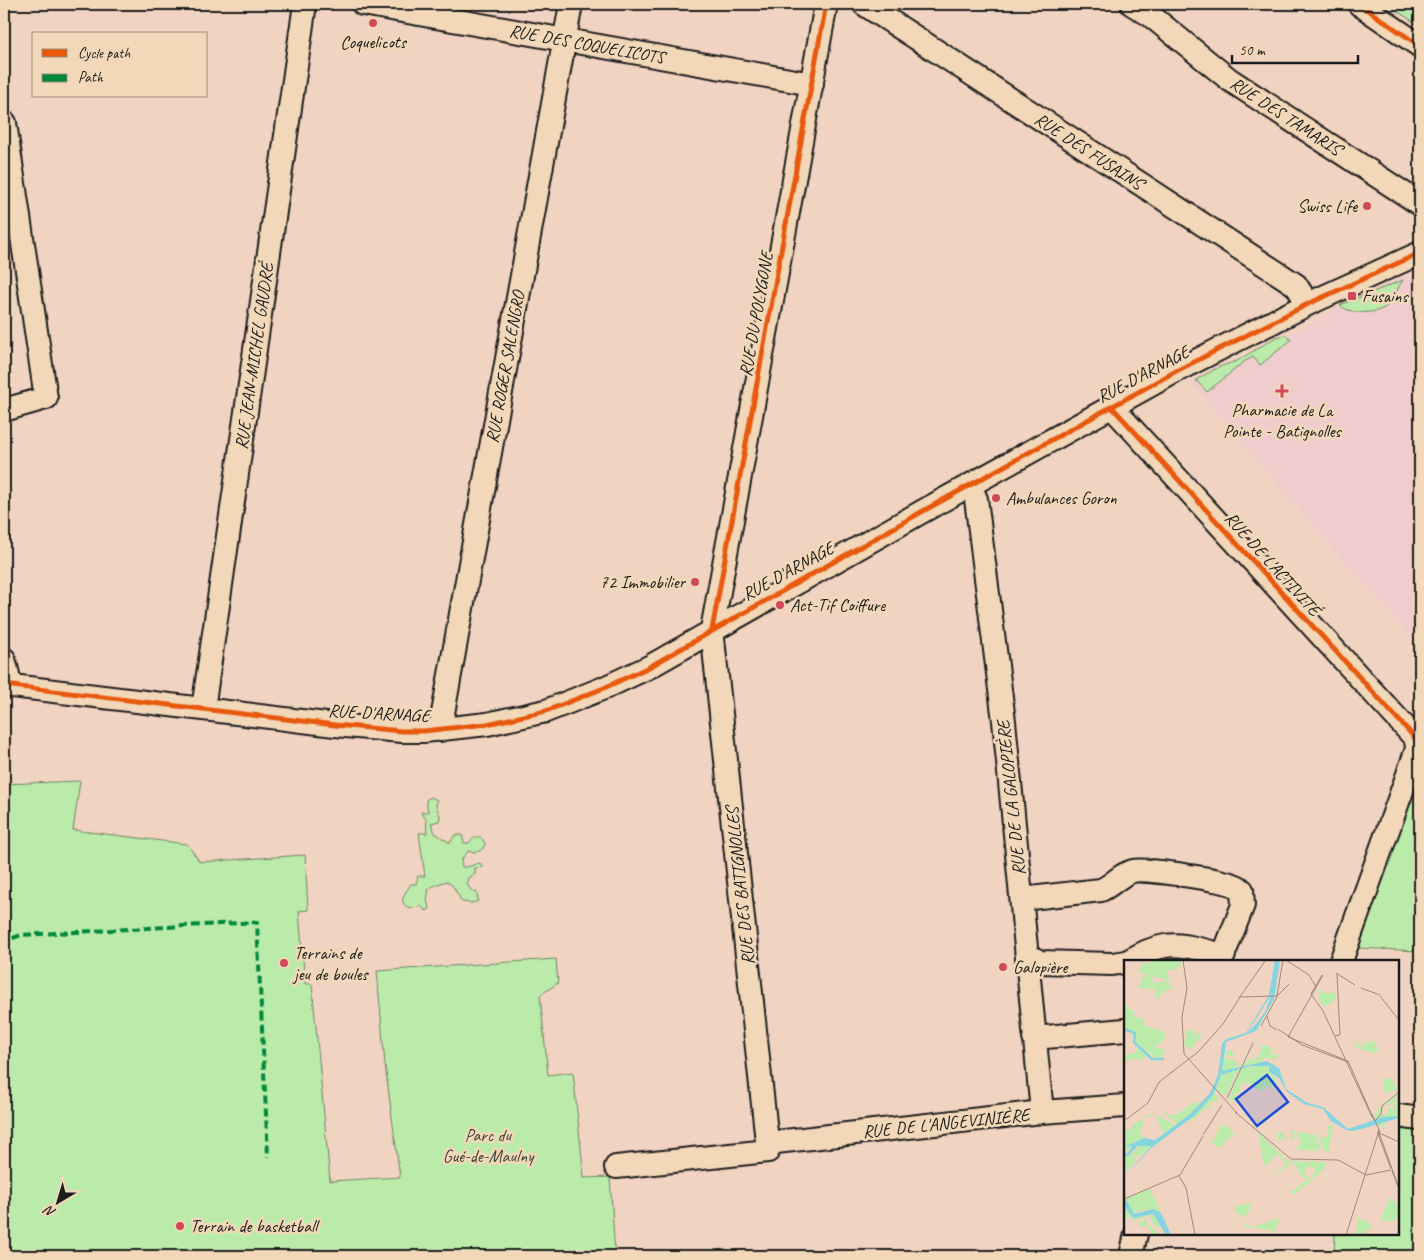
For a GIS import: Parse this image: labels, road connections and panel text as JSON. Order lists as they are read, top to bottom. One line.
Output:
{"streets":{"street":["RUE DES COQUELICOTS","RUE DES TAMARIS","RUE DES FUSAINS","RUE DU POLYGONE","RUE JEAN-MICHEL GAUDRÉ","RUE ROGER SALENGRO","RUE D'ARNAGE","RUE DE L'ACTIVITÉ","RUE DE LA GALOPIÈRE","RUE DES BATIGNOLLES","RUE DE L'ANGEVINIÈRE"]},"crossings":[["RUE DES COQUELICOTS","RUE DU POLYGONE"],["RUE DES COQUELICOTS","RUE ROGER SALENGRO"],["RUE DES FUSAINS","RUE D'ARNAGE"],["RUE DU POLYGONE","RUE D'ARNAGE"],["RUE DU POLYGONE","RUE DES BATIGNOLLES"],["RUE JEAN-MICHEL GAUDRÉ","RUE D'ARNAGE"],["RUE ROGER SALENGRO","RUE D'ARNAGE"],["RUE D'ARNAGE","RUE DE L'ACTIVITÉ"],["RUE D'ARNAGE","RUE DE LA GALOPIÈRE"],["RUE D'ARNAGE","RUE DES BATIGNOLLES"],["RUE DE LA GALOPIÈRE","RUE DE L'ANGEVINIÈRE"],["RUE DES BATIGNOLLES","RUE DE L'ANGEVINIÈRE"]],"parks":["Parc du Gué-de-Maulny"],"places":{"other":["Coquelicots","Swiss Life","Ambulances Goron","72 Immobilier","Act-Tif Coiffure","Terrains de jeu de boules","Galopière","Terrain de basketball"],"transit":["Fusains"],"health":["Pharmacie de La Pointe - Batignolles"]},"legend":["Cycle path","Path"],"scale_bar":"50 m","north":"bottom left"}
